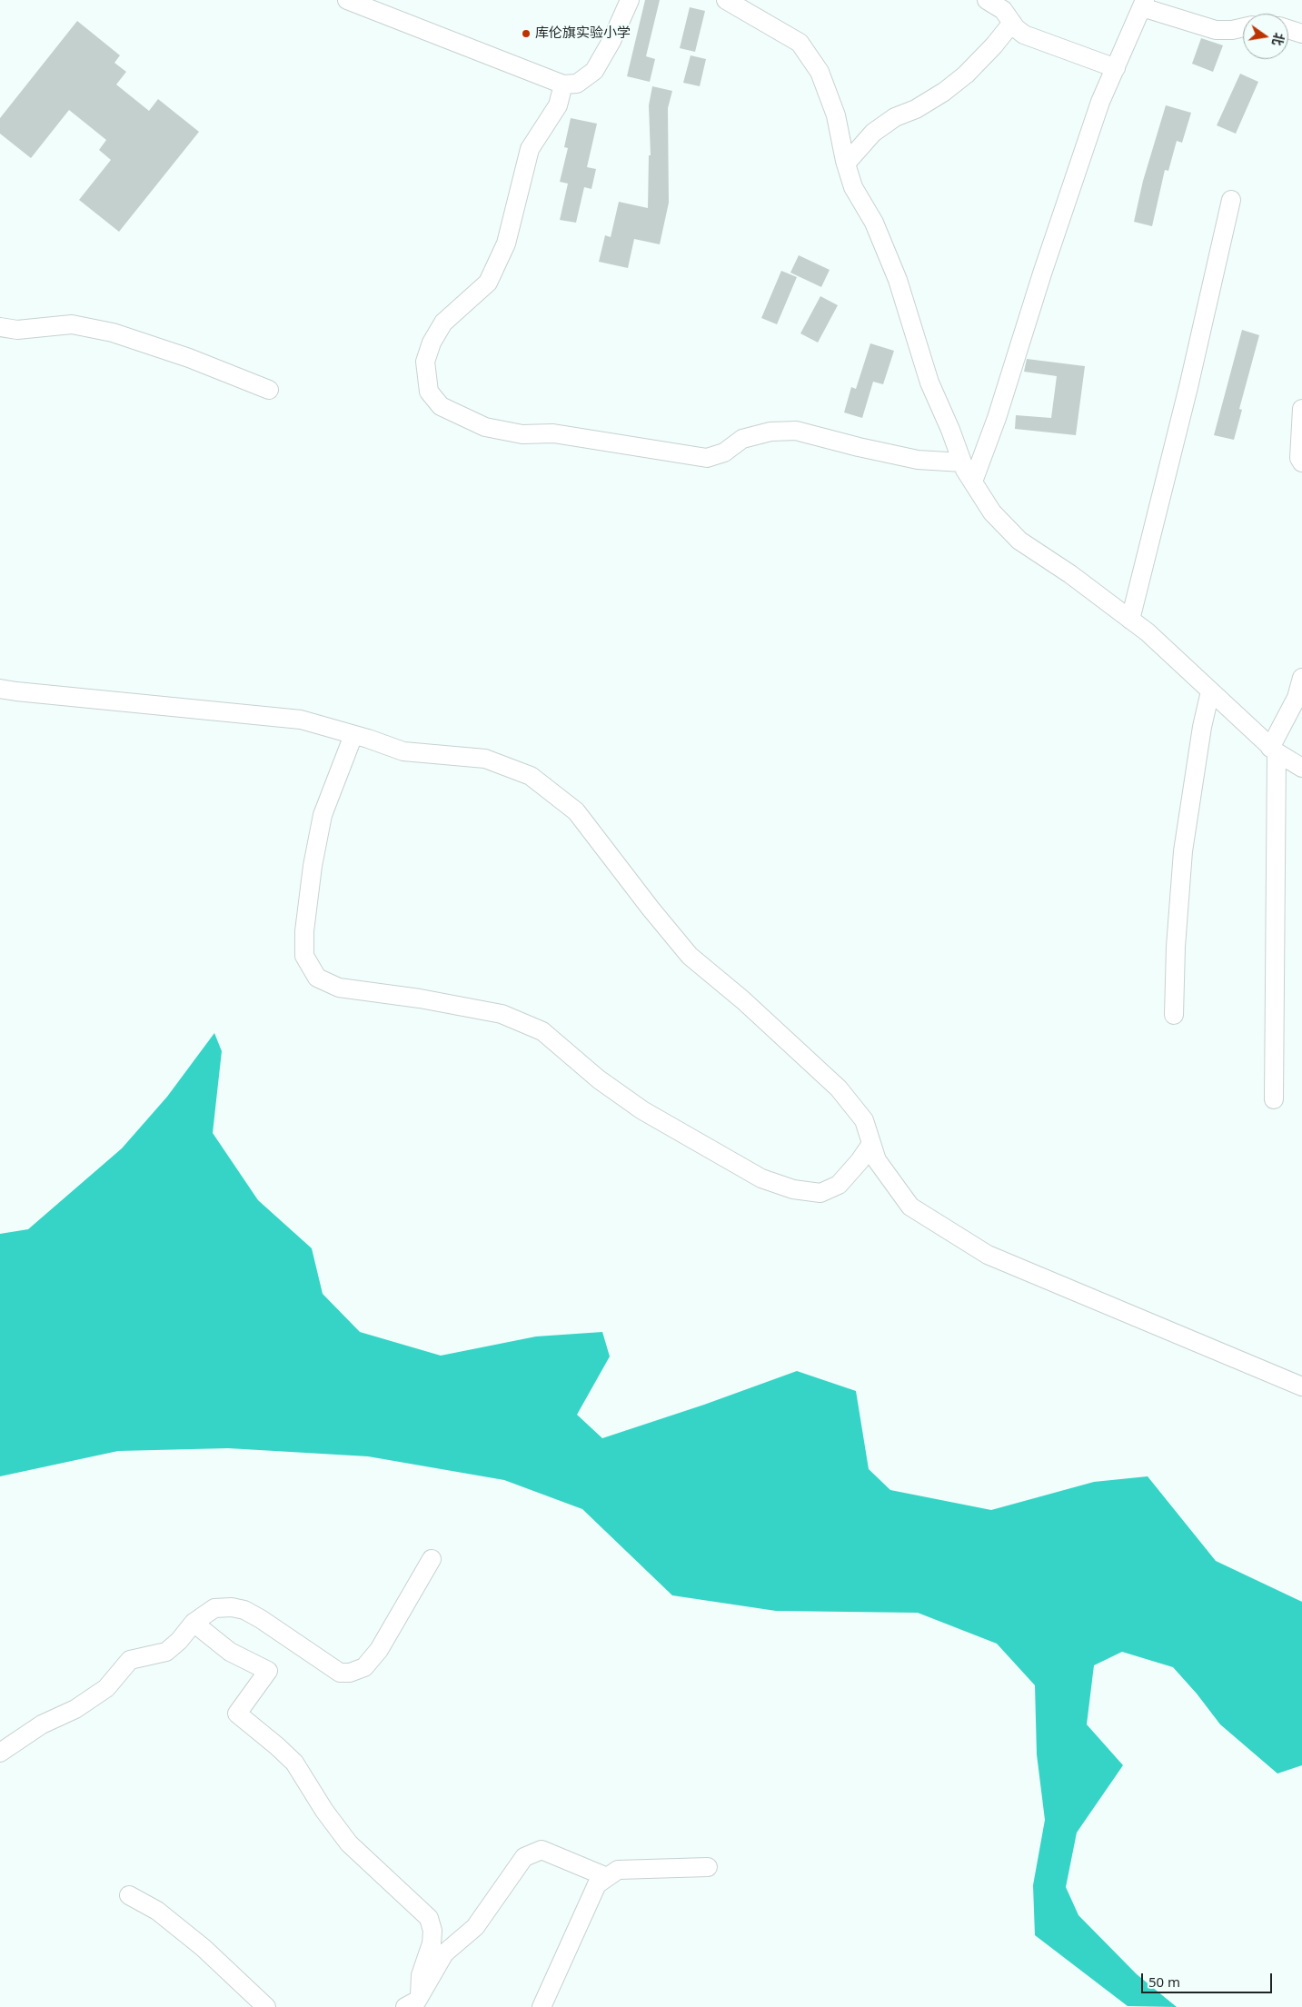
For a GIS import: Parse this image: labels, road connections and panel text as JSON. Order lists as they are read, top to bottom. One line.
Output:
{"places":["库伦旗实验小学"],"scale_bar":"50 m","north":"right"}
